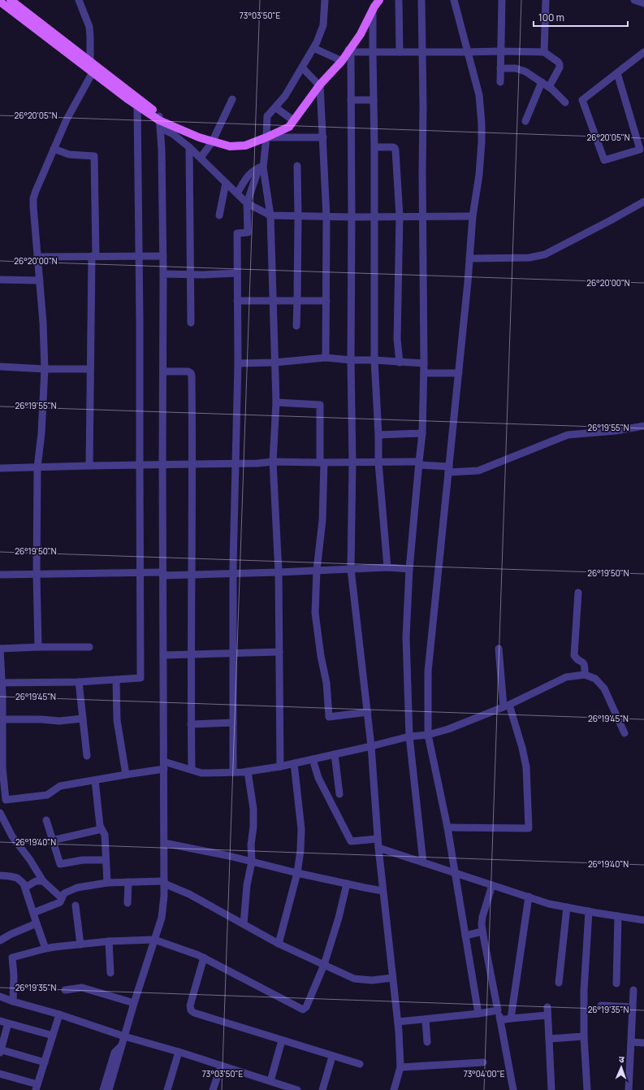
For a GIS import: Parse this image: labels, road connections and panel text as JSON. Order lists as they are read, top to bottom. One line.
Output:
{"scale_bar":"100 m","north":"top","coordinates":["73°03'50\"E","26°20'05\"N","26°20'00\"N","26°19'55\"N","26°19'50\"N","26°19'45\"N","26°19'40\"N","26°19'35\"N","73°04'00\"E"]}
